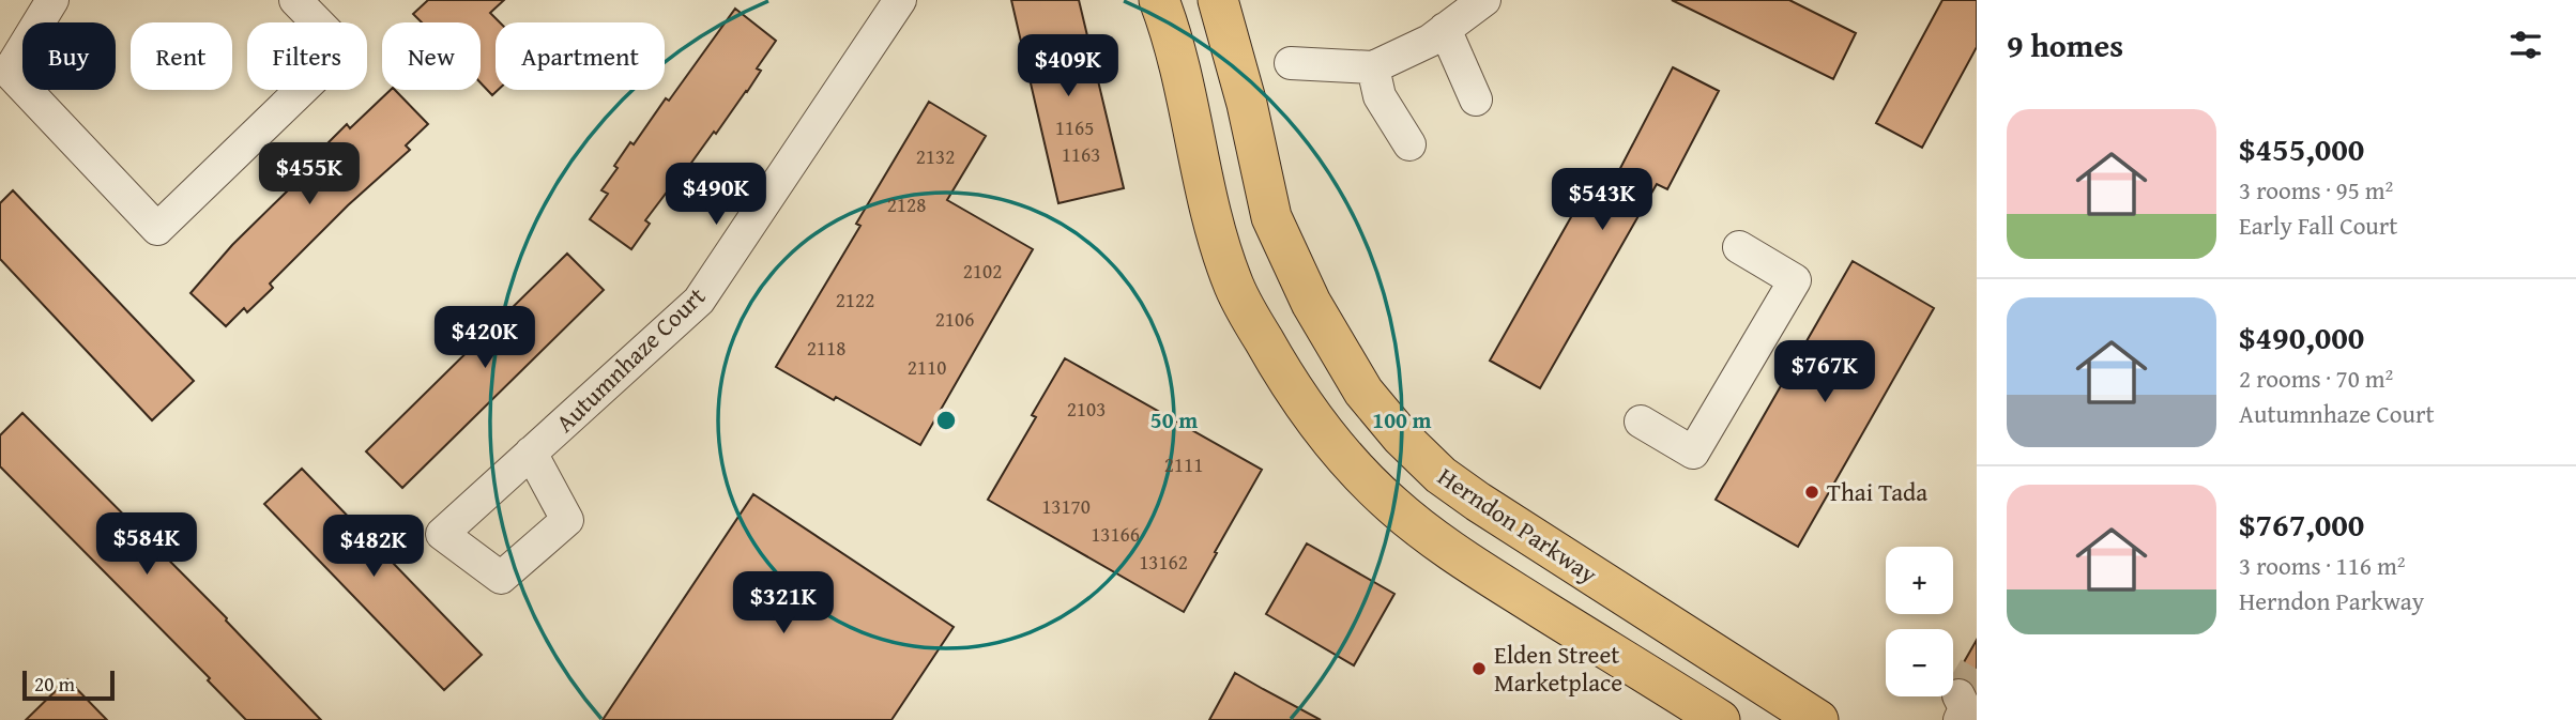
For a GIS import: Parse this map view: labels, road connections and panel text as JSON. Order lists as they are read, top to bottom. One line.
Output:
{"streets":{"main road":["Herndon Parkway"],"street":["Autumnhaze Court"]},"places":["Thai Tada","Elden Street Marketplace"],"house_numbers":["1165","1163","2132","2128","2102","2122","2106","2118","2110","2103","2111","13170","13166","13162"],"scale_bar":"20 m","page":{"heading":"9 homes","chip":["Buy","Rent","Filters","New","Apartment"],"price":["$409K","$455K","$490K","$543K","$420K","$767K","$584K","$482K","$321K"],"list":[{"name":"$455,000","note":"3 rooms · 95 m² · Early Fall Court"},{"name":"$490,000","note":"2 rooms · 70 m² · Autumnhaze Court"},{"name":"$767,000","note":"3 rooms · 116 m² · Herndon Parkway"}],"map_buttons":["+","−"],"scale":"20 m"},"rings":["50 m","100 m"]}
